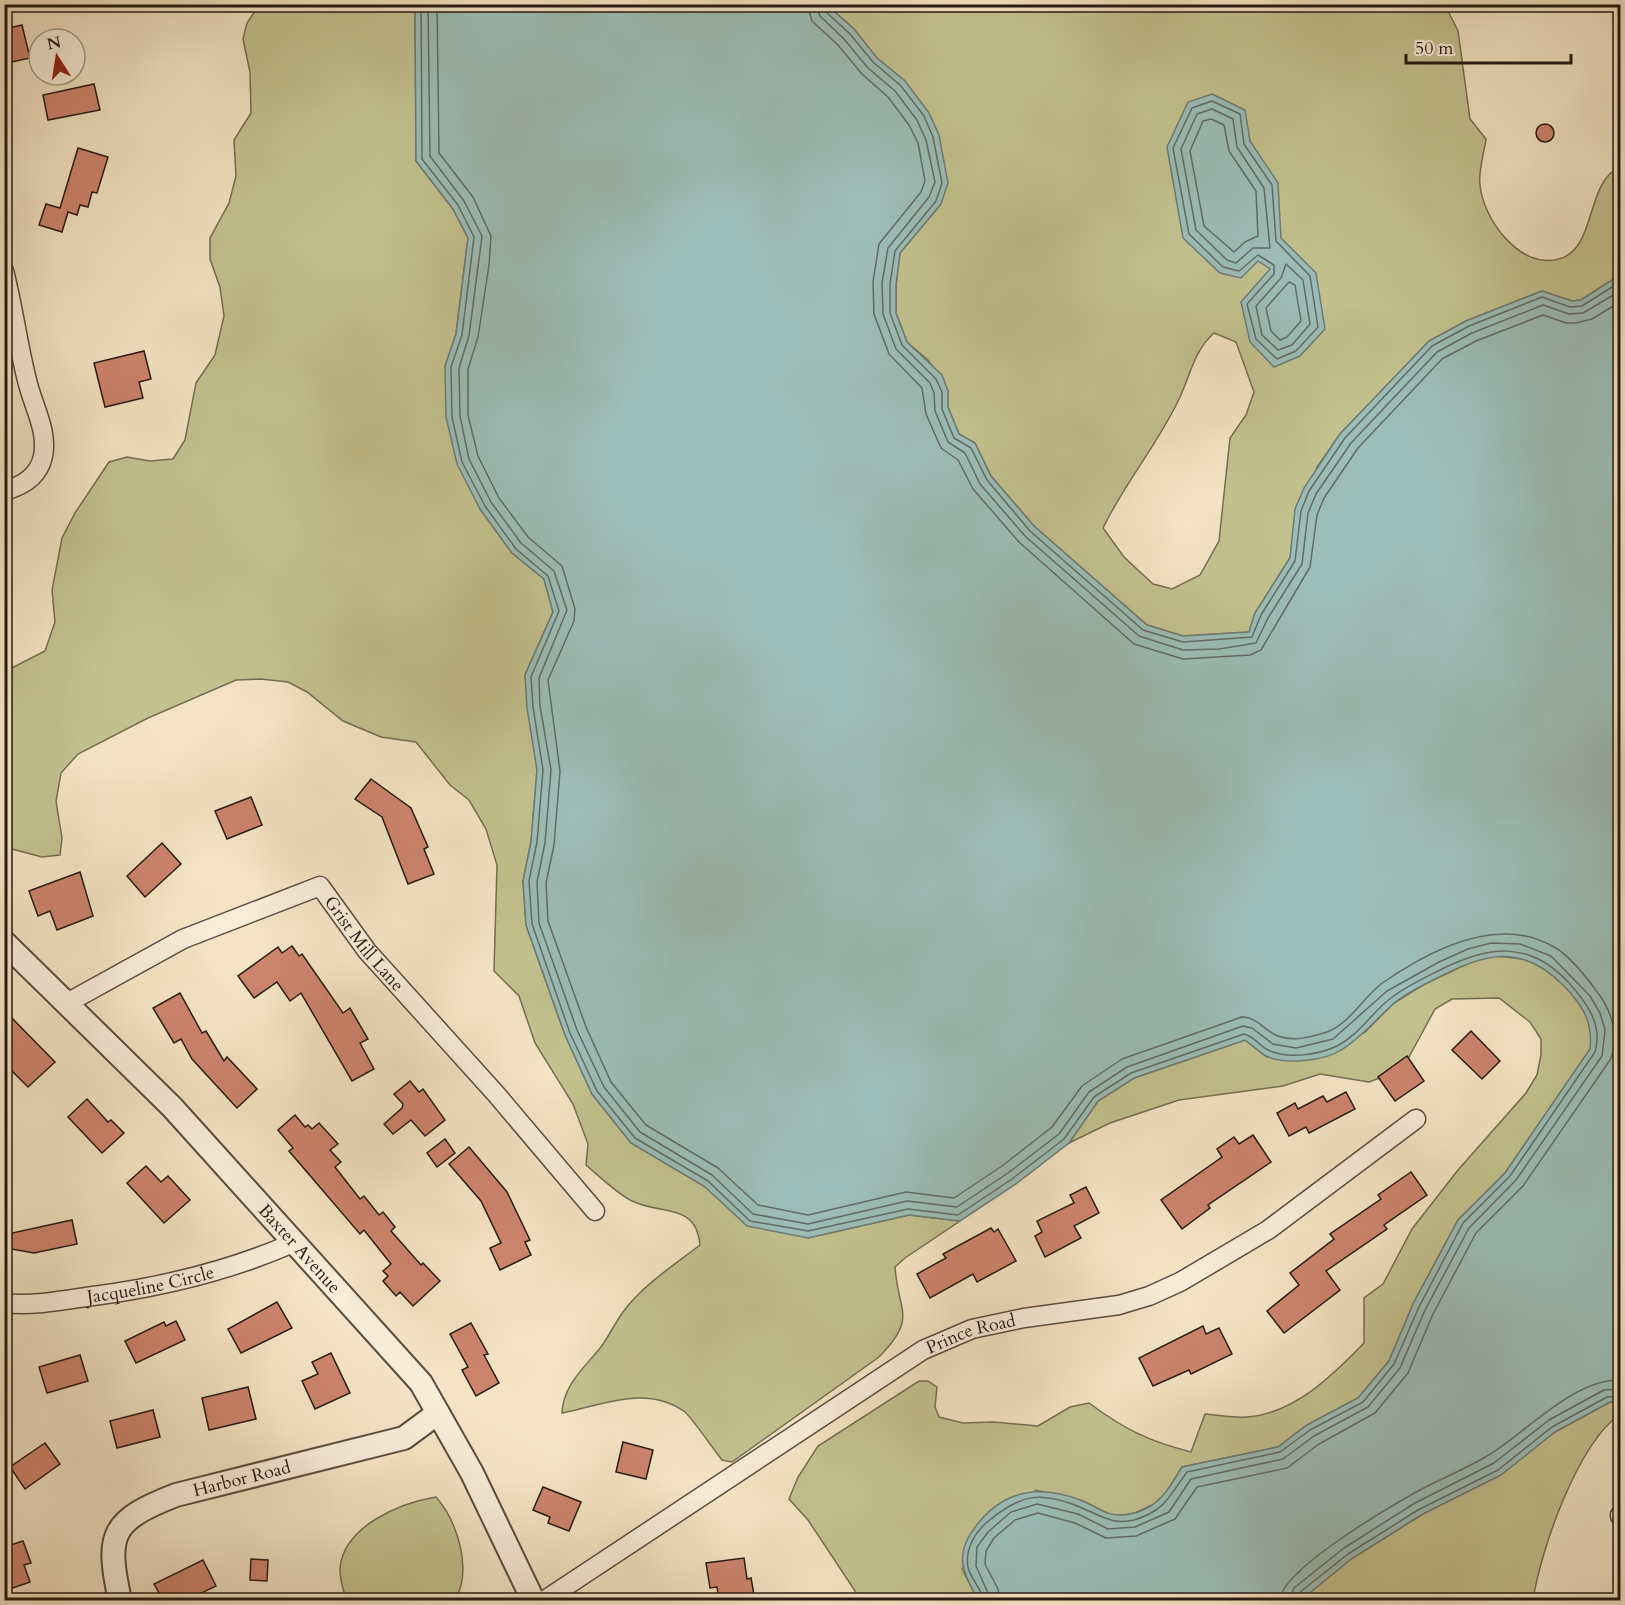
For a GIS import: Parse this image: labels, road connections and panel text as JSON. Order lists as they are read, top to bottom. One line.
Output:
{"streets":{"street":["Grist Mill Lane","Baxter Avenue","Jacqueline Circle","Prince Road","Harbor Road"]},"crossings":[["Grist Mill Lane","Baxter Avenue"],["Baxter Avenue","Jacqueline Circle"],["Baxter Avenue","Harbor Road"]],"scale_bar":"50 m","north":"top"}
